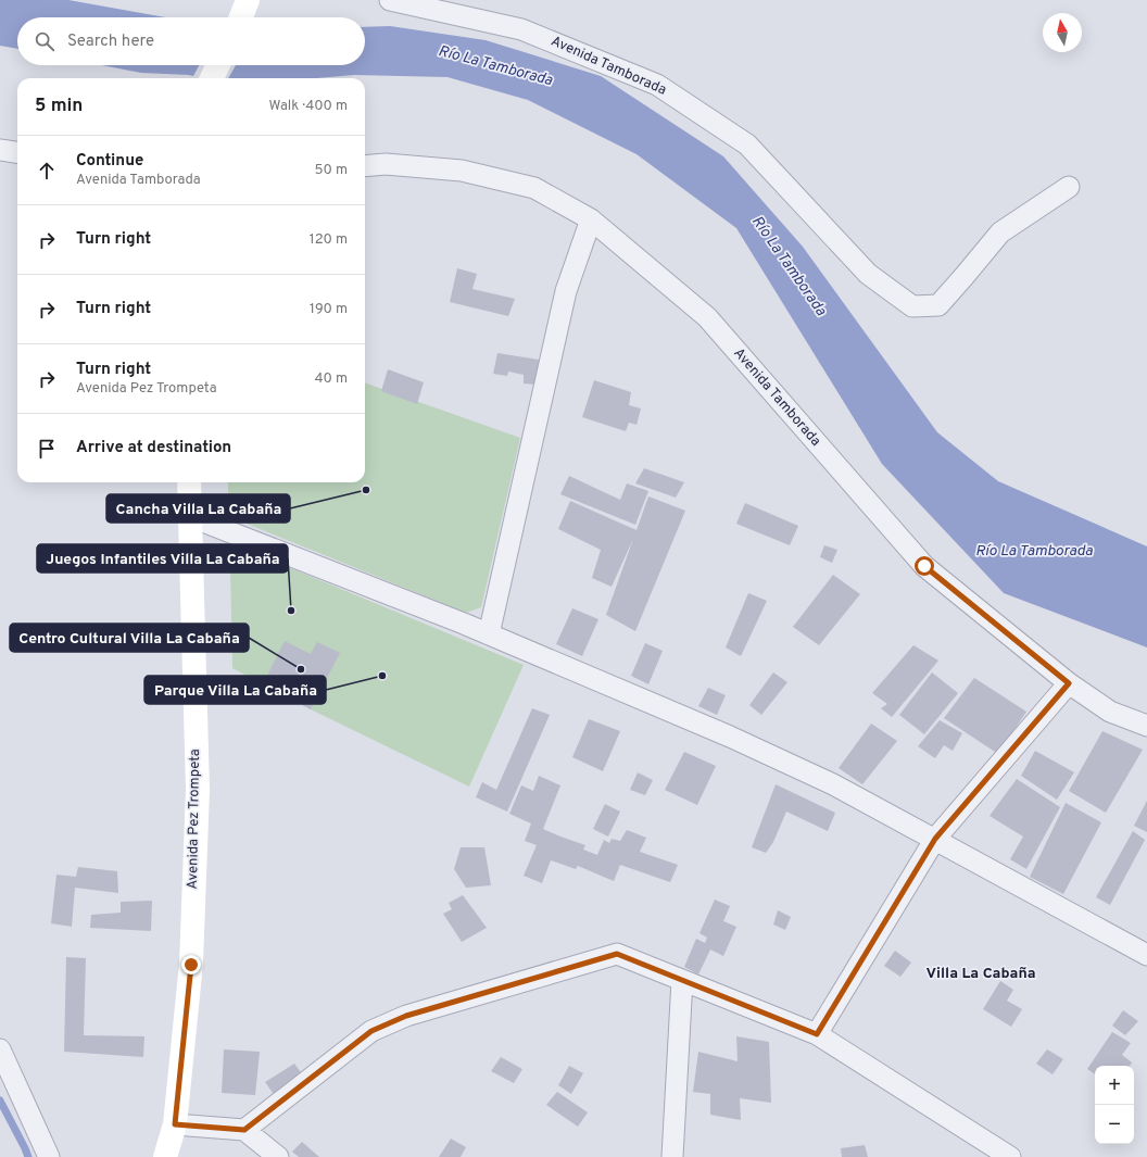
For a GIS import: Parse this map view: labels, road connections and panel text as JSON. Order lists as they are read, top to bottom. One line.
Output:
{"streets":{"main road":["Avenida Pez Trompeta"],"street":["Avenida Tamborada"]},"districts":["Villa La Cabaña"],"water":["Río La Tamborada"],"places":["Cancha Villa La Cabaña","Juegos Infantiles Villa La Cabaña","Centro Cultural Villa La Cabaña","Parque Villa La Cabaña"],"north":"top","page":{"search":"Search here","heading":["5 min","Walk · 400 m"],"list":[["Continue","Avenida Tamborada","50 m"],["Turn right","120 m"],["Turn right","190 m"],["Turn right","Avenida Pez Trompeta","40 m"],"Arrive at destination"],"map_buttons":["+","−"]}}
